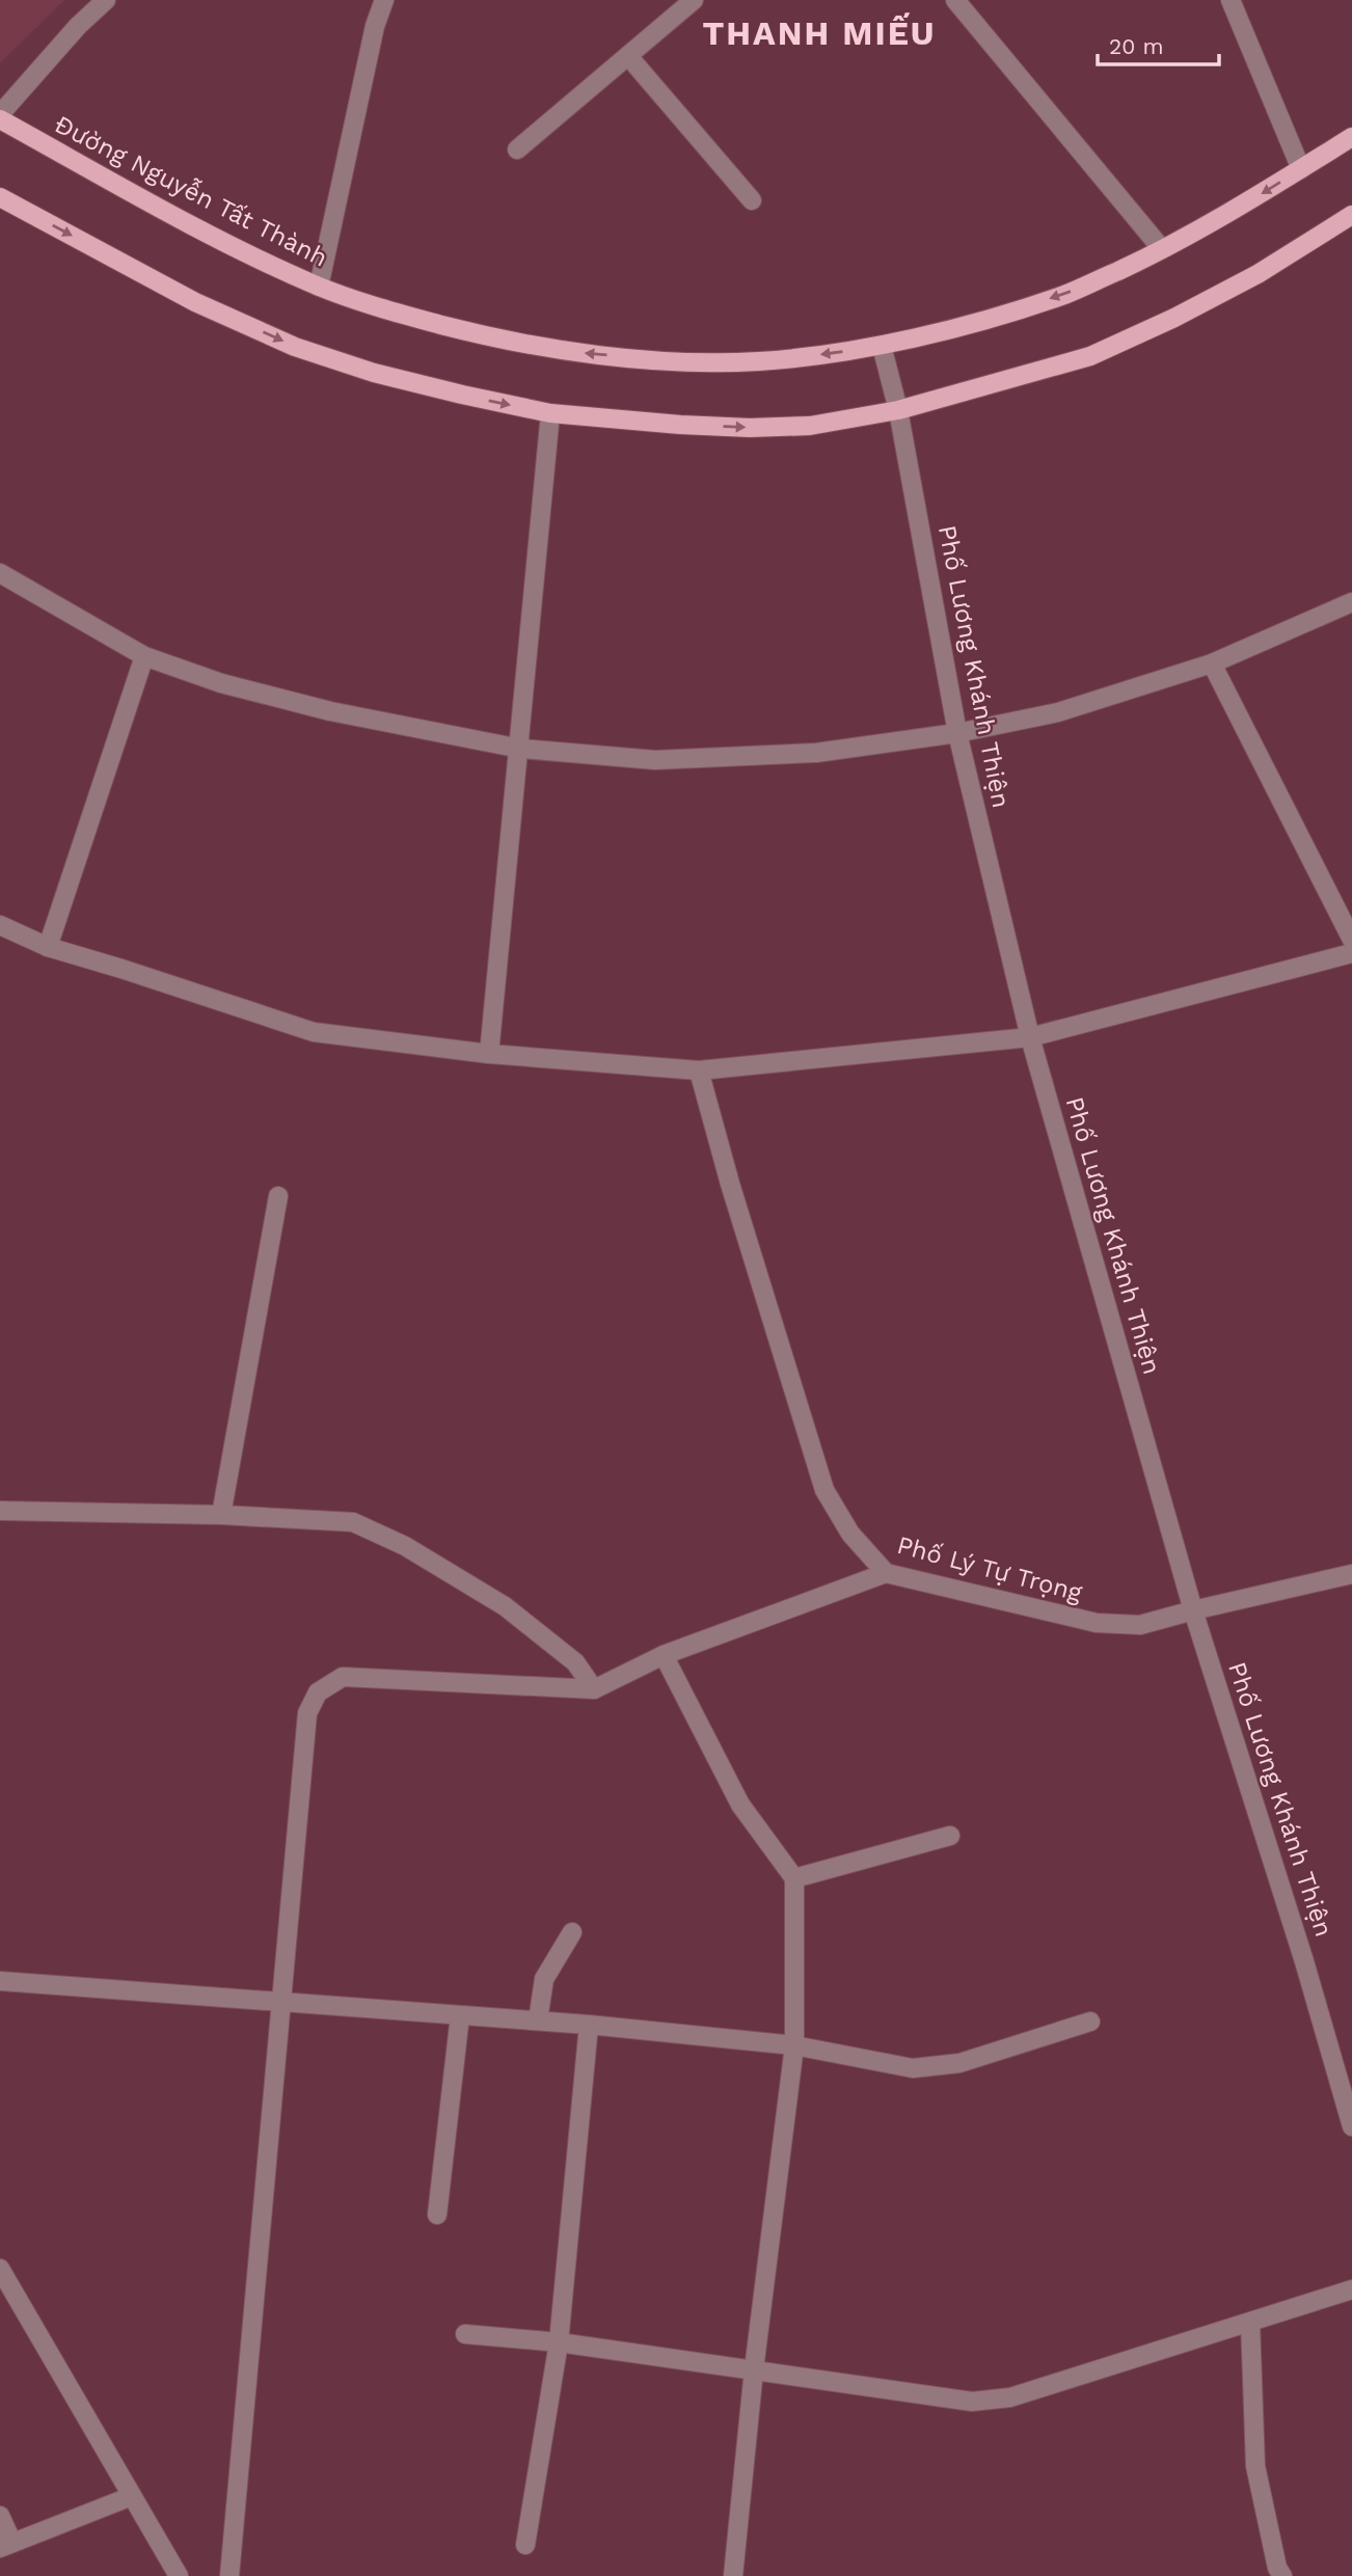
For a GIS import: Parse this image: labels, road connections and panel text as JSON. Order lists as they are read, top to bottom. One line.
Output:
{"streets":{"main road":["Đường Nguyễn Tất Thành"],"street":["Phố Lương Khánh Thiện","Phố Lý Tự Trọng"]},"crossings":[["Đường Nguyễn Tất Thành","Phố Lương Khánh Thiện"],["Phố Lương Khánh Thiện","Phố Lý Tự Trọng"]],"districts":["THANH MIẾU"],"scale_bar":"20 m"}
